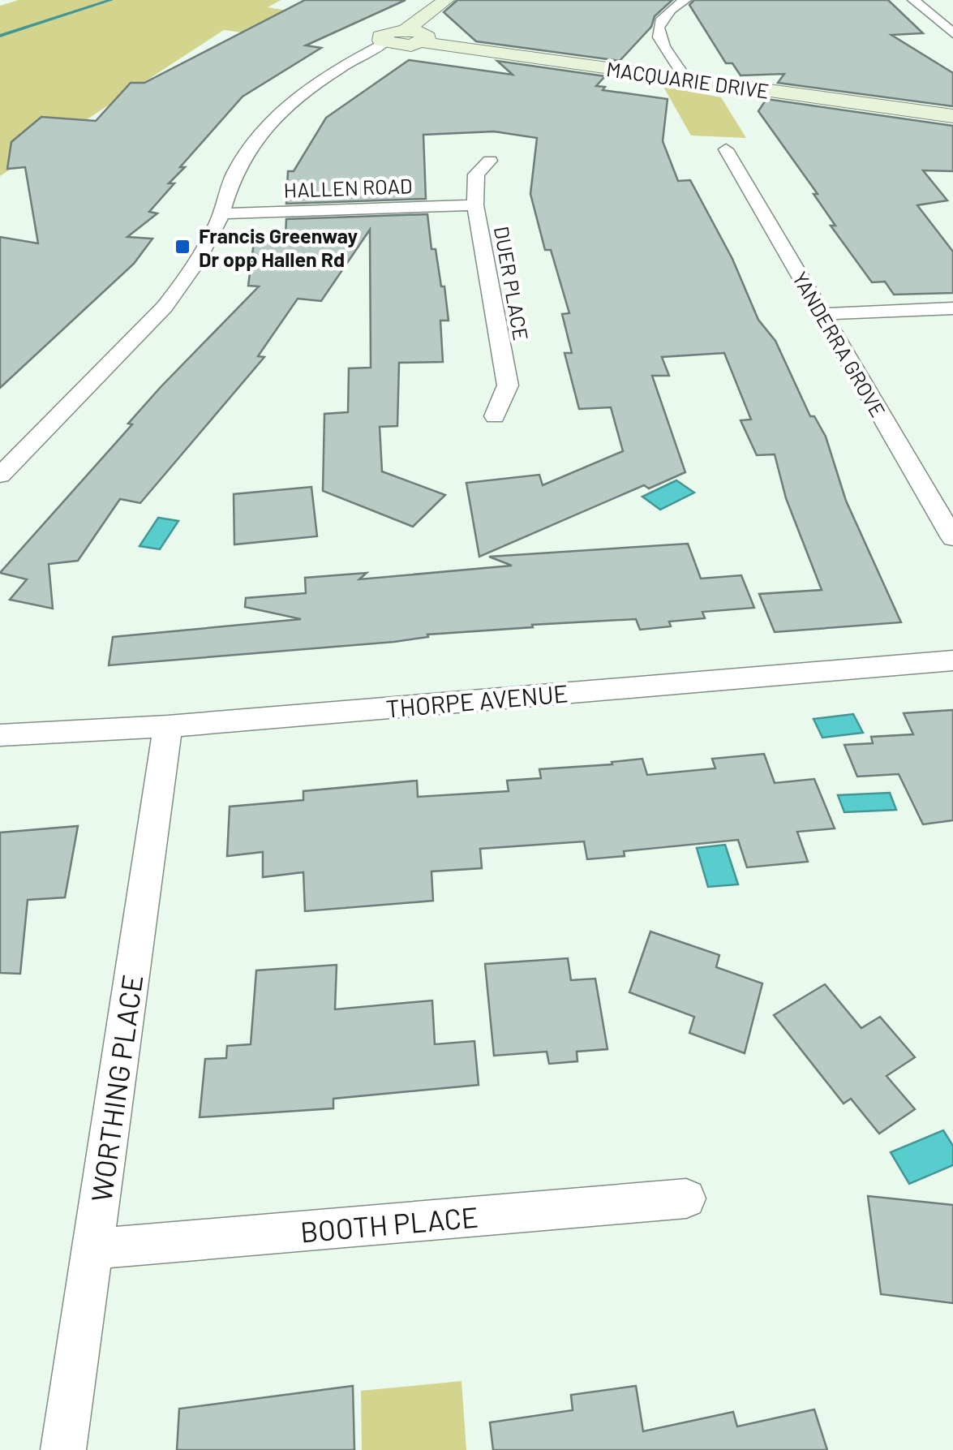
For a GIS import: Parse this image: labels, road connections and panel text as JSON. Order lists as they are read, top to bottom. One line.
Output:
{"streets":{"main road":["MACQUARIE DRIVE"],"street":["HALLEN ROAD","DUER PLACE","YANDERRA GROVE","THORPE AVENUE","WORTHING PLACE","BOOTH PLACE"]},"crossings":[["HALLEN ROAD","DUER PLACE"],["THORPE AVENUE","WORTHING PLACE"],["WORTHING PLACE","BOOTH PLACE"]],"places":{"transit":["Francis Greenway Dr opp Hallen Rd"]}}
